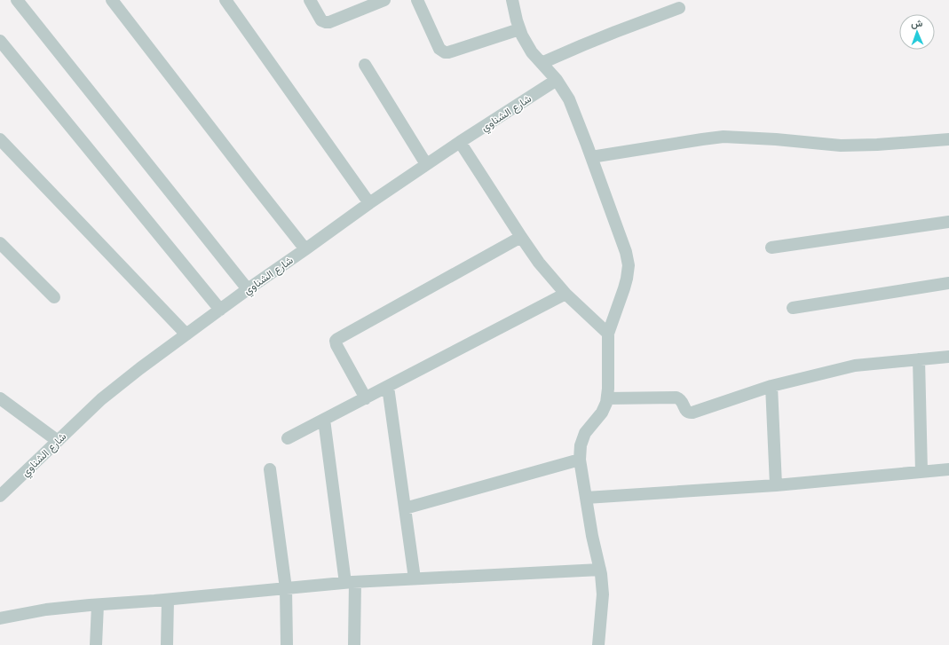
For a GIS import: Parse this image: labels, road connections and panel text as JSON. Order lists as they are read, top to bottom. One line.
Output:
{"streets":{"street":["شارع الشناوي"]},"north":"top"}
